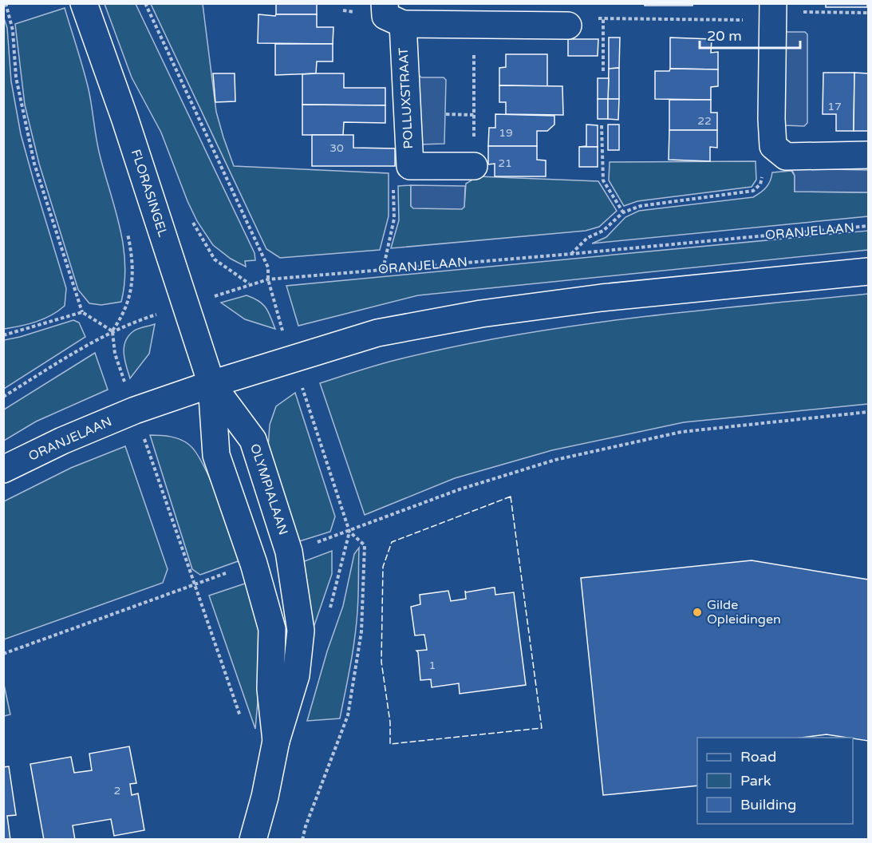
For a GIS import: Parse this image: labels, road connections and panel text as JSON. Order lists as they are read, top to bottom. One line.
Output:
{"streets":{"street":["POLLUXSTRAAT","FLORASINGEL","ORANJELAAN","OLYMPIALAAN"]},"crossings":[["FLORASINGEL","ORANJELAAN"],["FLORASINGEL","OLYMPIALAAN"],["ORANJELAAN","OLYMPIALAAN"]],"places":["Gilde Opleidingen"],"house_numbers":["17","22","19","30","21","1","2"],"legend":["Road","Park","Building"],"scale_bar":"20 m"}
